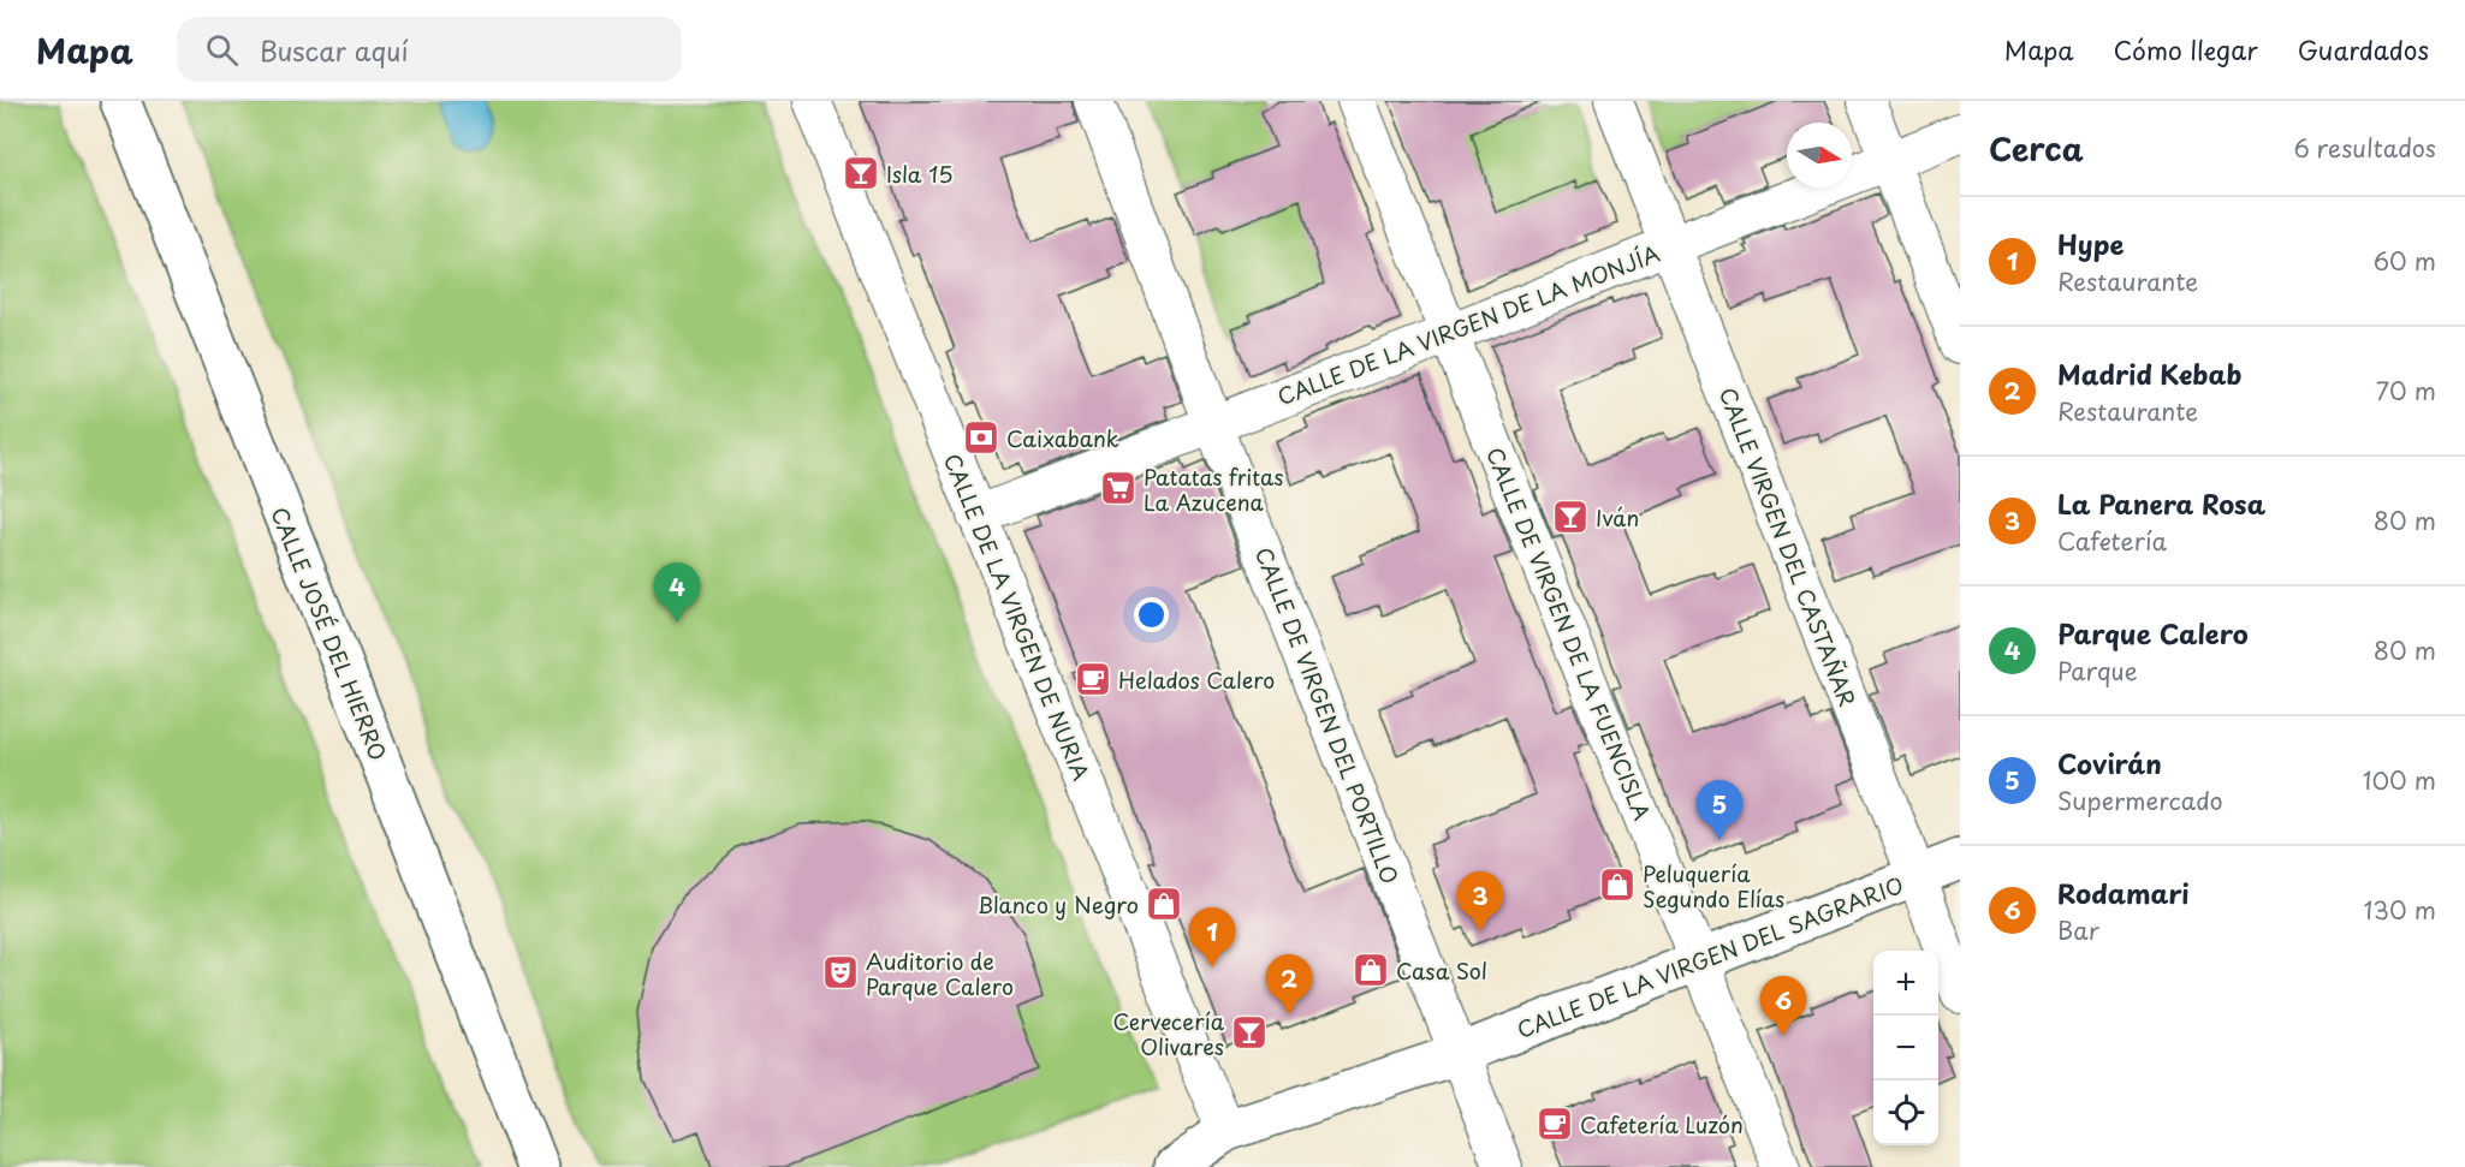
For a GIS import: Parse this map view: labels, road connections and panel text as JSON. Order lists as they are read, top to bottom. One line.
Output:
{"streets":{"street":["CALLE DE LA VIRGEN DE LA MONJÍA","CALLE VIRGEN DEL CASTAÑAR","CALLE DE LA VIRGEN DE NURIA","CALLE JOSÉ DEL HIERRO","CALLE DE VIRGEN DE LA FUENCISLA","CALLE DE VIRGEN DEL PORTILLO","CALLE DE LA VIRGEN DEL SAGRARIO"]},"crossings":[["CALLE DE LA VIRGEN DE LA MONJÍA","CALLE VIRGEN DEL CASTAÑAR"],["CALLE DE LA VIRGEN DE LA MONJÍA","CALLE DE LA VIRGEN DE NURIA"],["CALLE DE LA VIRGEN DE LA MONJÍA","CALLE DE VIRGEN DE LA FUENCISLA"],["CALLE DE LA VIRGEN DE LA MONJÍA","CALLE DE VIRGEN DEL PORTILLO"],["CALLE VIRGEN DEL CASTAÑAR","CALLE DE LA VIRGEN DEL SAGRARIO"],["CALLE DE LA VIRGEN DE NURIA","CALLE DE LA VIRGEN DEL SAGRARIO"],["CALLE DE VIRGEN DE LA FUENCISLA","CALLE DE LA VIRGEN DEL SAGRARIO"],["CALLE DE VIRGEN DEL PORTILLO","CALLE DE LA VIRGEN DEL SAGRARIO"]],"places":{"bar":["Isla 15","Iván","Cervecería Olivares"],"bank":["Caixabank"],"supermarket":["Patatas fritas La Azucena"],"cafe":["Helados Calero","Cafetería Luzón"],"shop":["Peluquería Segundo Elías","Blanco y Negro","Casa Sol"],"theatre":["Auditorio de Parque Calero"]},"north":"right","page":{"header":"Mapa","search":"Buscar aquí","nav":["Mapa","Cómo llegar","Guardados"],"heading":["Cerca","6 resultados"],"list":[{"mark":"1","name":"Hype","note":"Restaurante","value":"60 m"},{"mark":"2","name":"Madrid Kebab","note":"Restaurante","value":"70 m"},{"mark":"3","name":"La Panera Rosa","note":"Cafetería","value":"80 m"},{"mark":"4","name":"Parque Calero","note":"Parque","value":"80 m"},{"mark":"5","name":"Covirán","note":"Supermercado","value":"100 m"},{"mark":"6","name":"Rodamari","note":"Bar","value":"130 m"}],"pins":["4","5","3","1","2","6"],"map_buttons":["+","−"]}}
